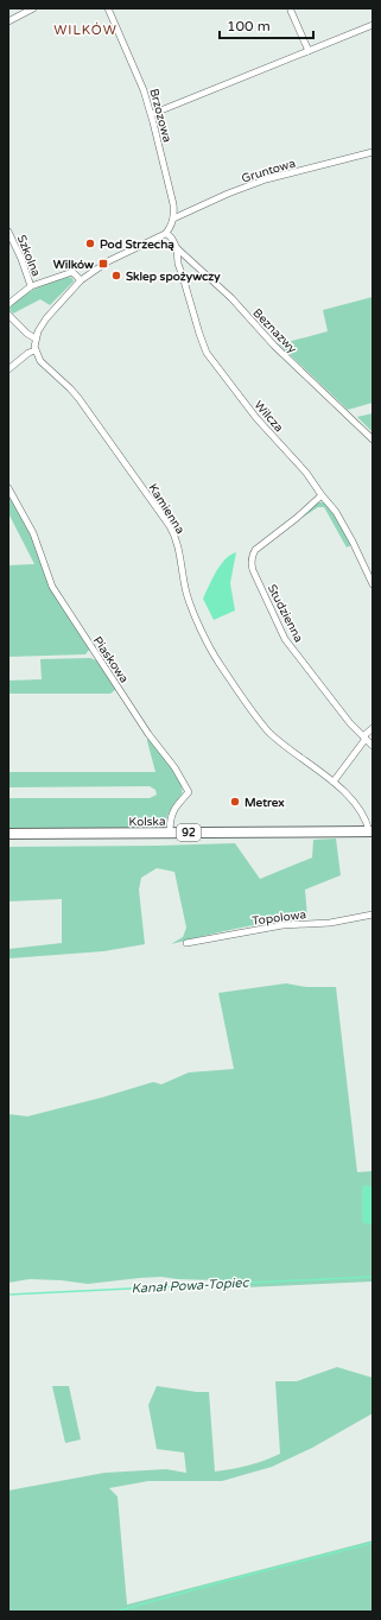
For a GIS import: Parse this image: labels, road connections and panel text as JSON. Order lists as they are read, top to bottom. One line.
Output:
{"streets":{"main road":["Kolska","92"],"street":["Brzozowa","Gruntowa","Szkolna","Beznazwy","Wilcza","Kamienna","Studzienna","Piaskowa","Topolowa"]},"crossings":[["Brzozowa","Gruntowa"],["Beznazwy","Wilcza"],["Wilcza","Studzienna"],["Kamienna","Kolska"],["Piaskowa","Kolska"]],"districts":["WILKÓW"],"water":["Kanał Powa-Topiec"],"places":{"other":["Pod Strzechą","Sklep spożywczy","Metrex"],"transit":["Wilków"]},"scale_bar":"100 m"}
